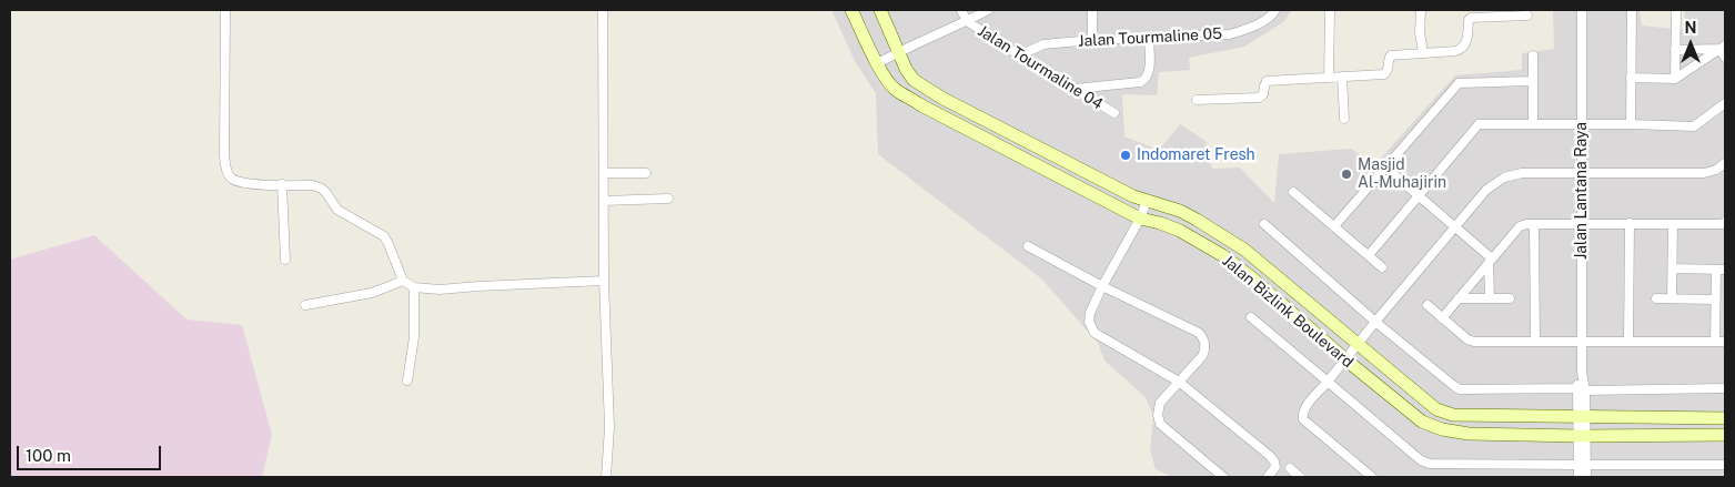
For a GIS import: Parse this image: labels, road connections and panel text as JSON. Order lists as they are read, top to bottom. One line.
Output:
{"streets":{"street":["Jalan Tourmaline 05","Jalan Tourmaline 04","Jalan Lantana Raya","Jalan Bizlink Boulevard"]},"crossings":[["Jalan Tourmaline 05","Jalan Tourmaline 04"],["Jalan Lantana Raya","Jalan Bizlink Boulevard"]],"places":["Indomaret Fresh","Masjid Al-Muhajirin"],"scale_bar":"100 m","north":"top"}
